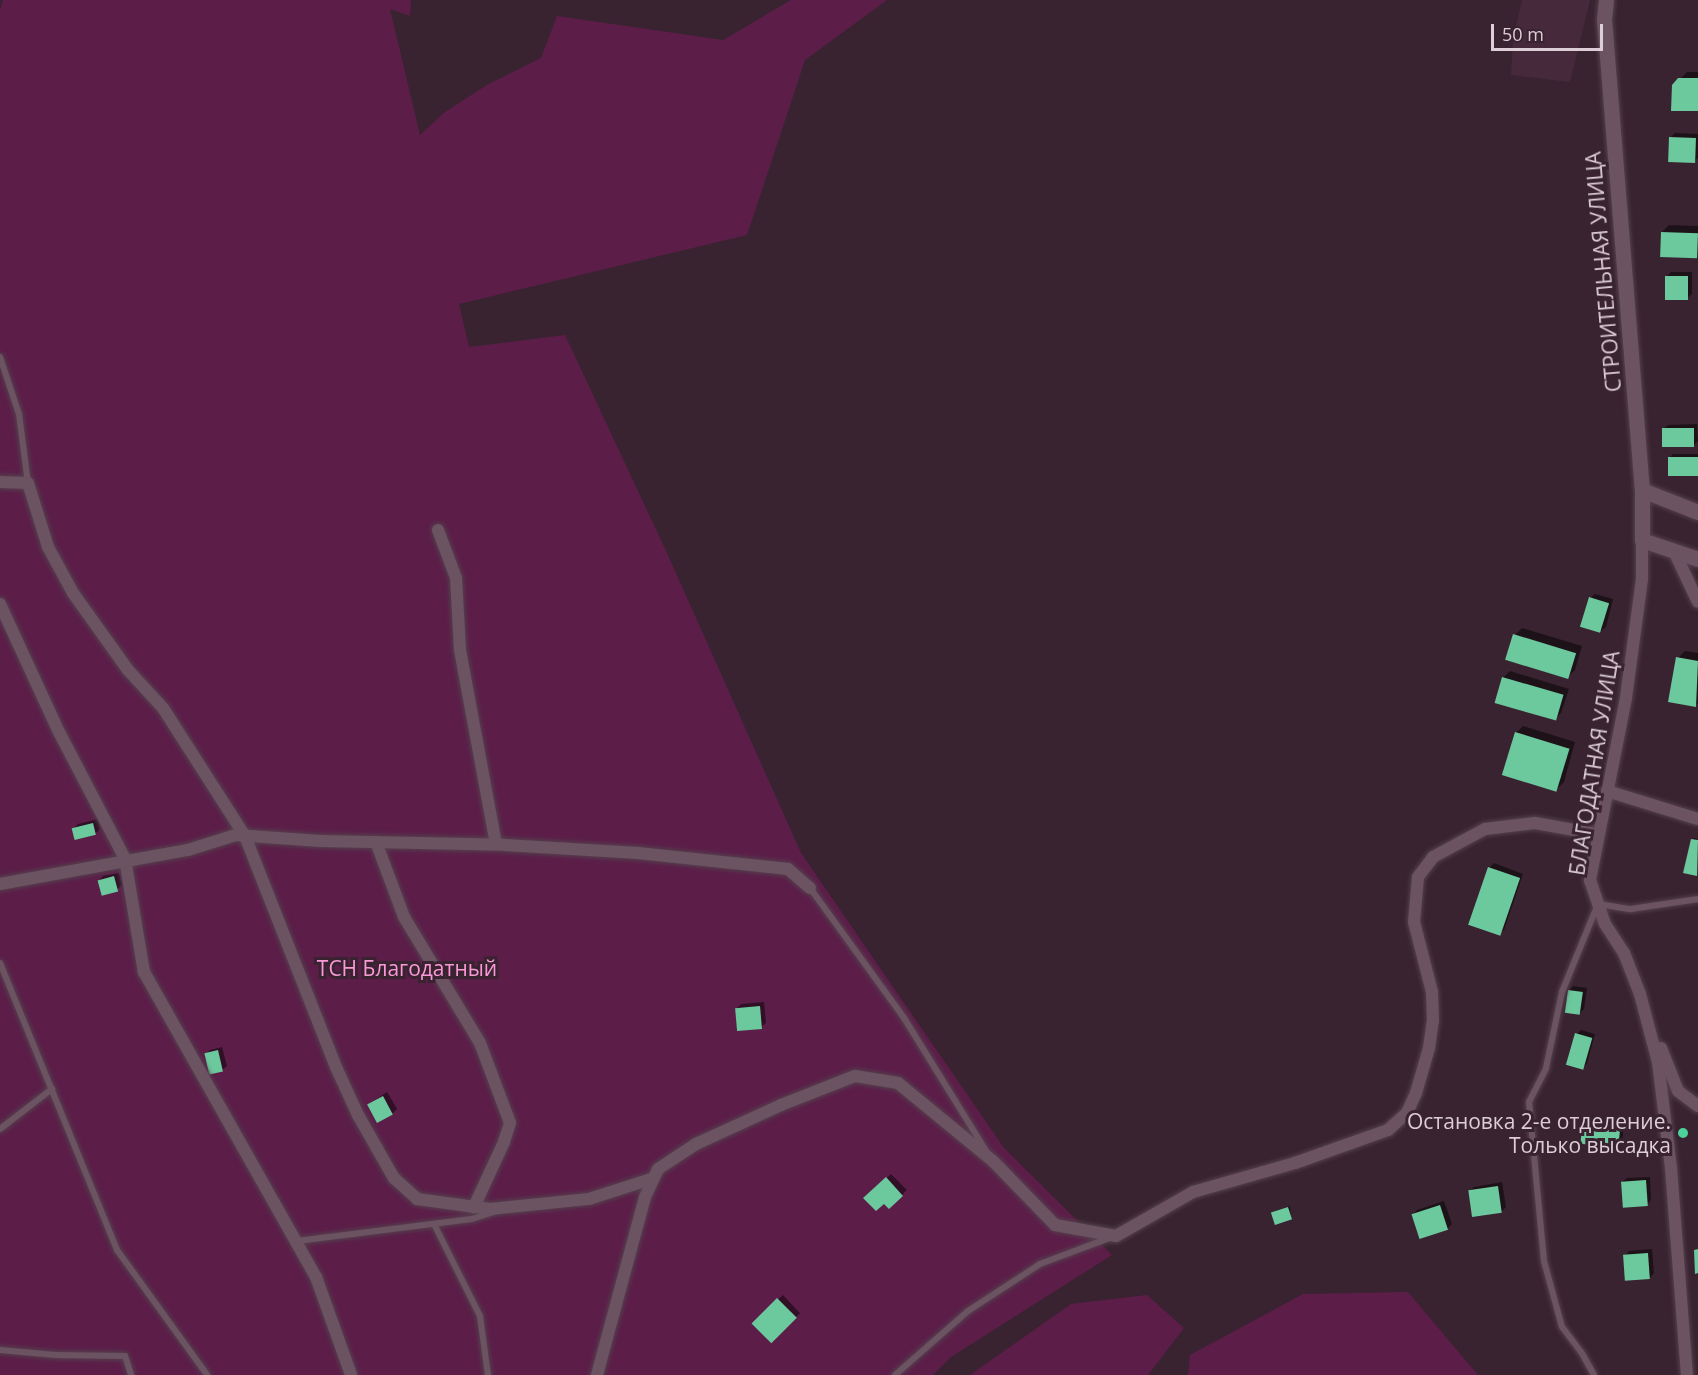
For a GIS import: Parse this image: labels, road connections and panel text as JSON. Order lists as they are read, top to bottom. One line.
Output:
{"streets":{"street":["СТРОИТЕЛЬНАЯ УЛИЦА","БЛАГОДАТНАЯ УЛИЦА"]},"crossings":[["СТРОИТЕЛЬНАЯ УЛИЦА","БЛАГОДАТНАЯ УЛИЦА"]],"parks":["ТСН Благодатный"],"places":["Остановка 2-е отделение. Только высадка"],"scale_bar":"50 m"}
